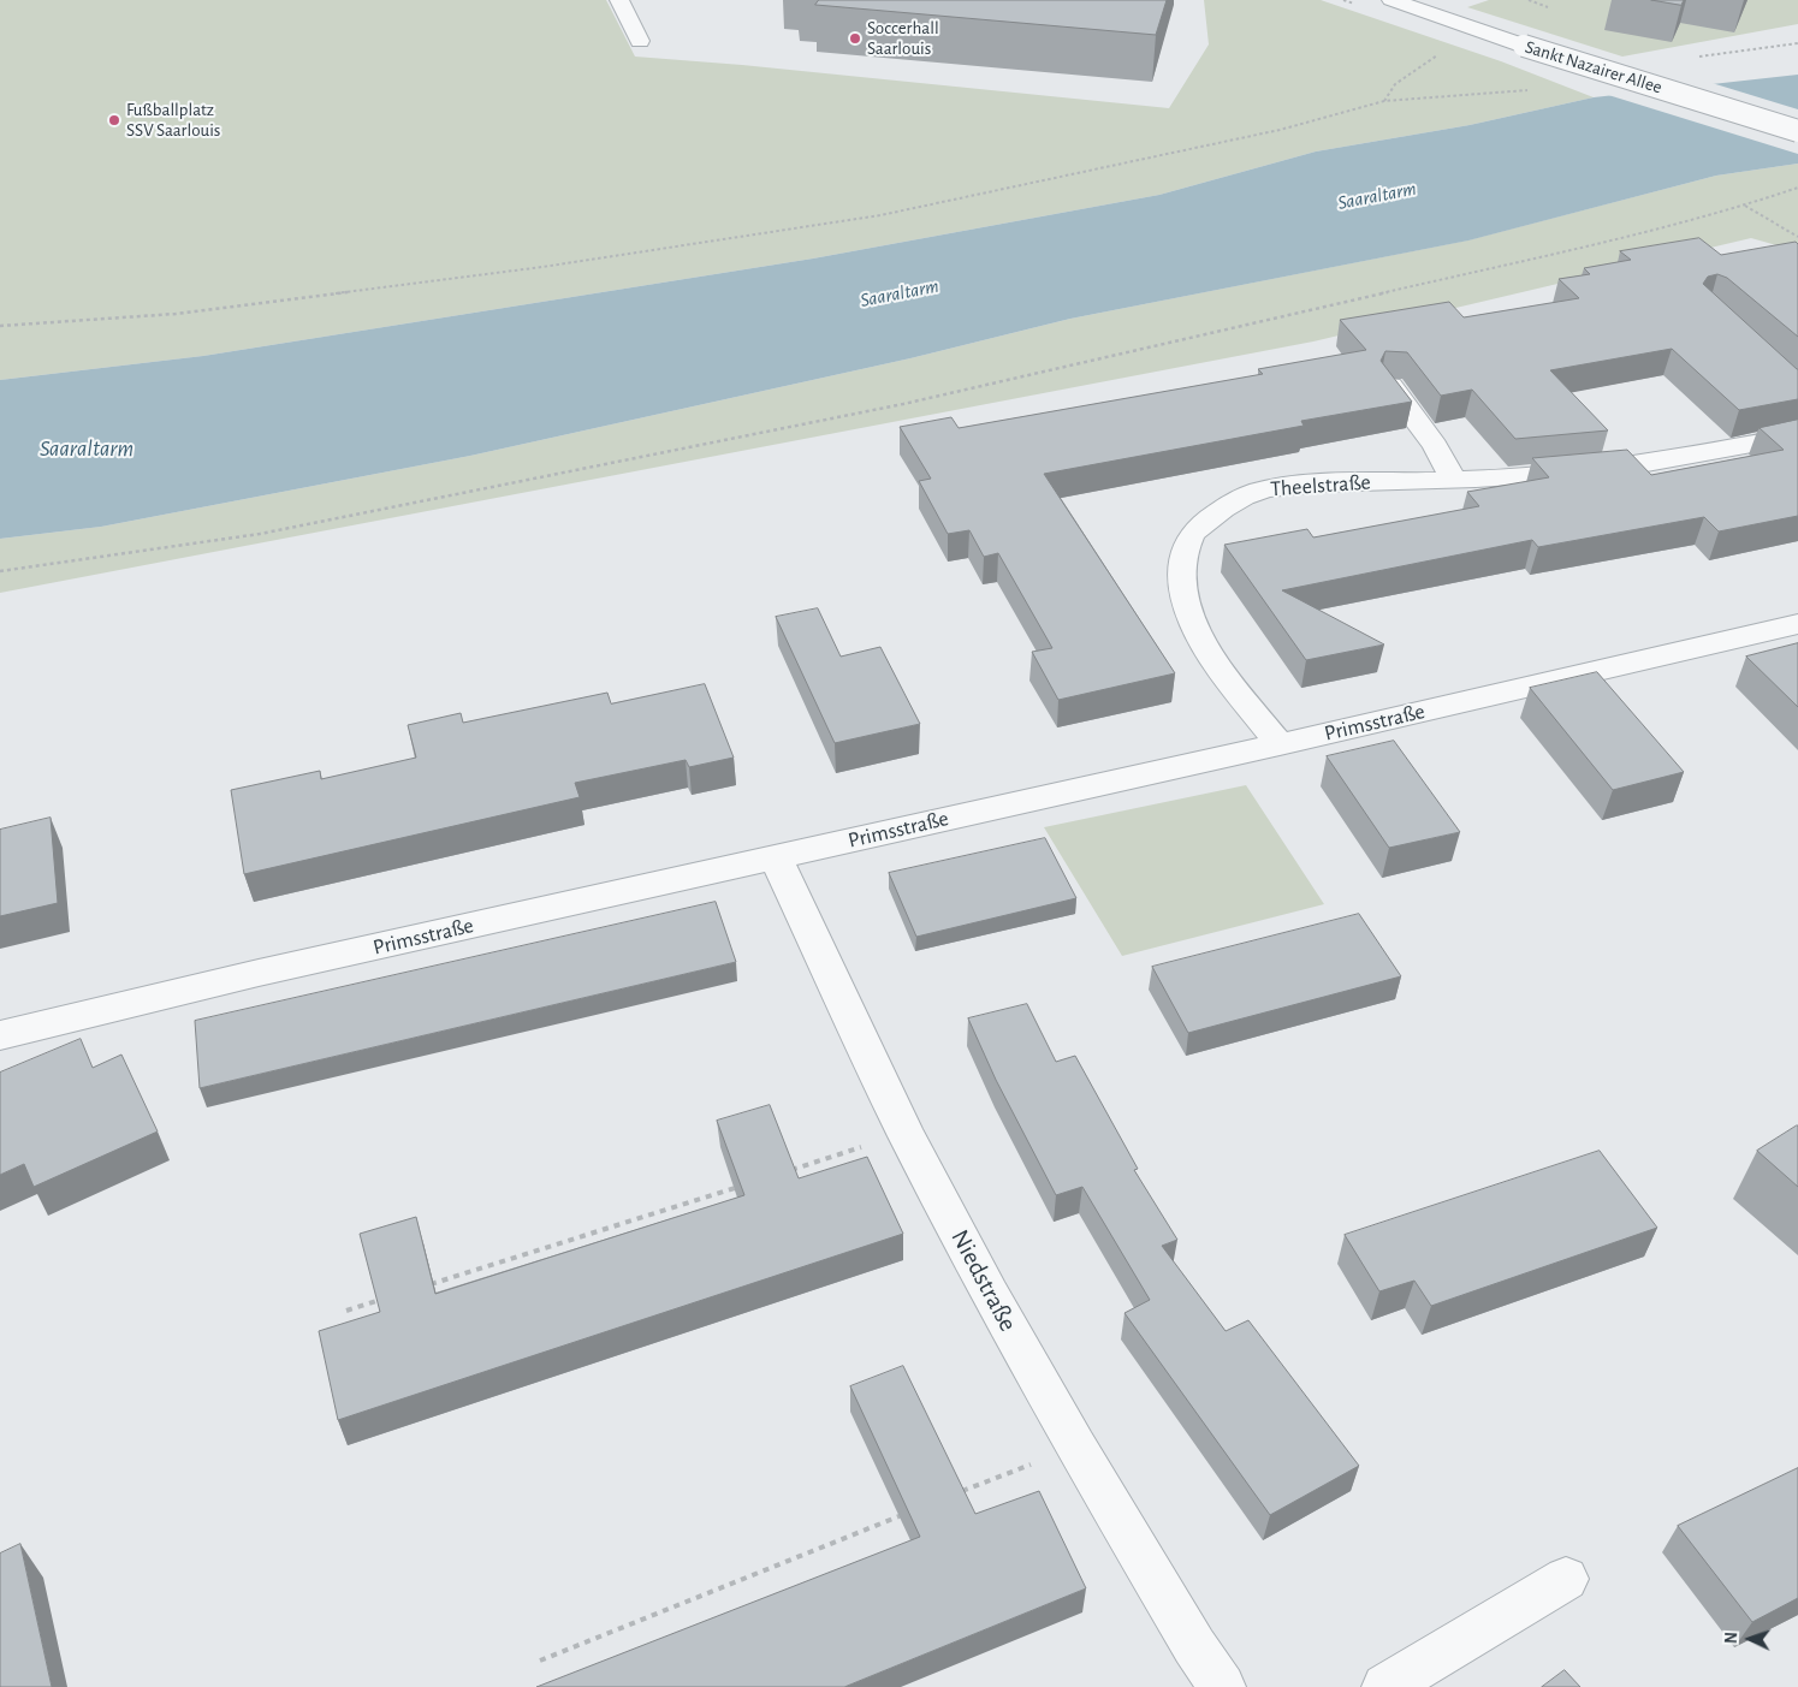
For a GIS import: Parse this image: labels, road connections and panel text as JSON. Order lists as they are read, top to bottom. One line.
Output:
{"streets":{"street":["Sankt Nazairer Allee","Theelstraße","Primsstraße","Niedstraße"]},"crossings":[["Theelstraße","Primsstraße"],["Primsstraße","Niedstraße"]],"water":["Saaraltarm"],"places":["Soccerhall Saarlouis","Fußballplatz SSV Saarlouis"],"north":"left"}
